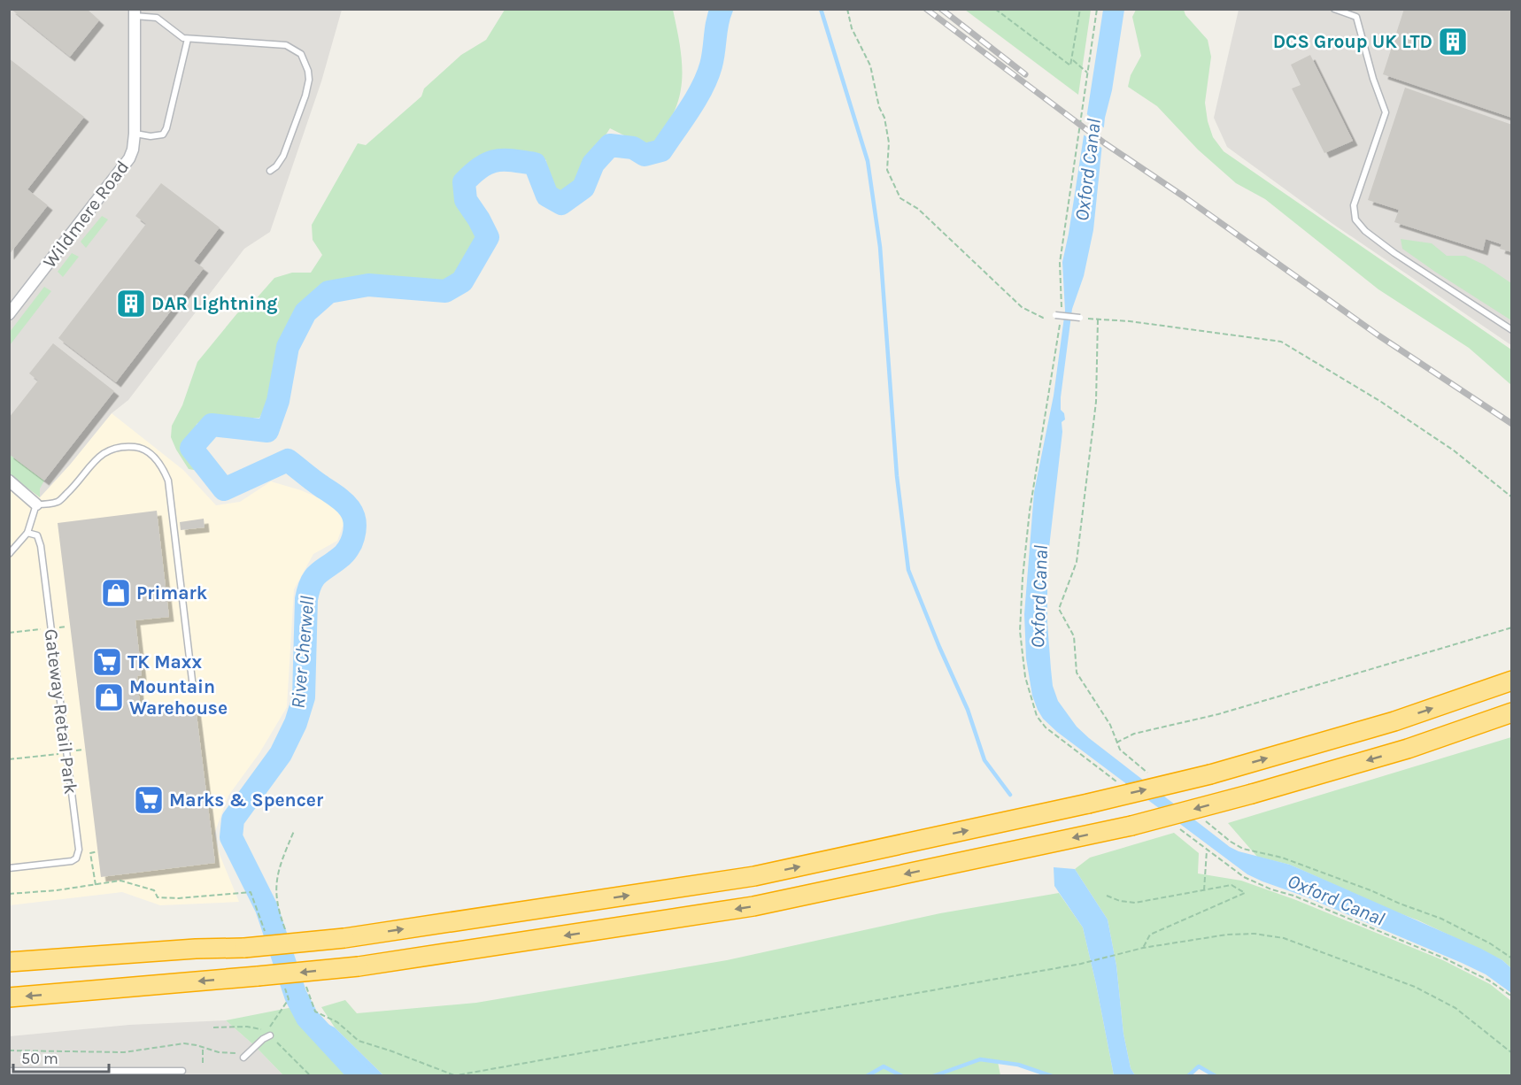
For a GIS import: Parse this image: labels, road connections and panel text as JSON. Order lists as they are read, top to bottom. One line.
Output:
{"streets":{"street":["Wildmere Road"],"lane":["Gateway Retail Park"]},"water":["Oxford Canal","River Cherwell"],"places":{"building":["DCS Group UK LTD","DAR Lightning"],"shop":["Primark","Mountain Warehouse"],"supermarket":["TK Maxx","Marks & Spencer"]},"scale_bar":"50 m"}
